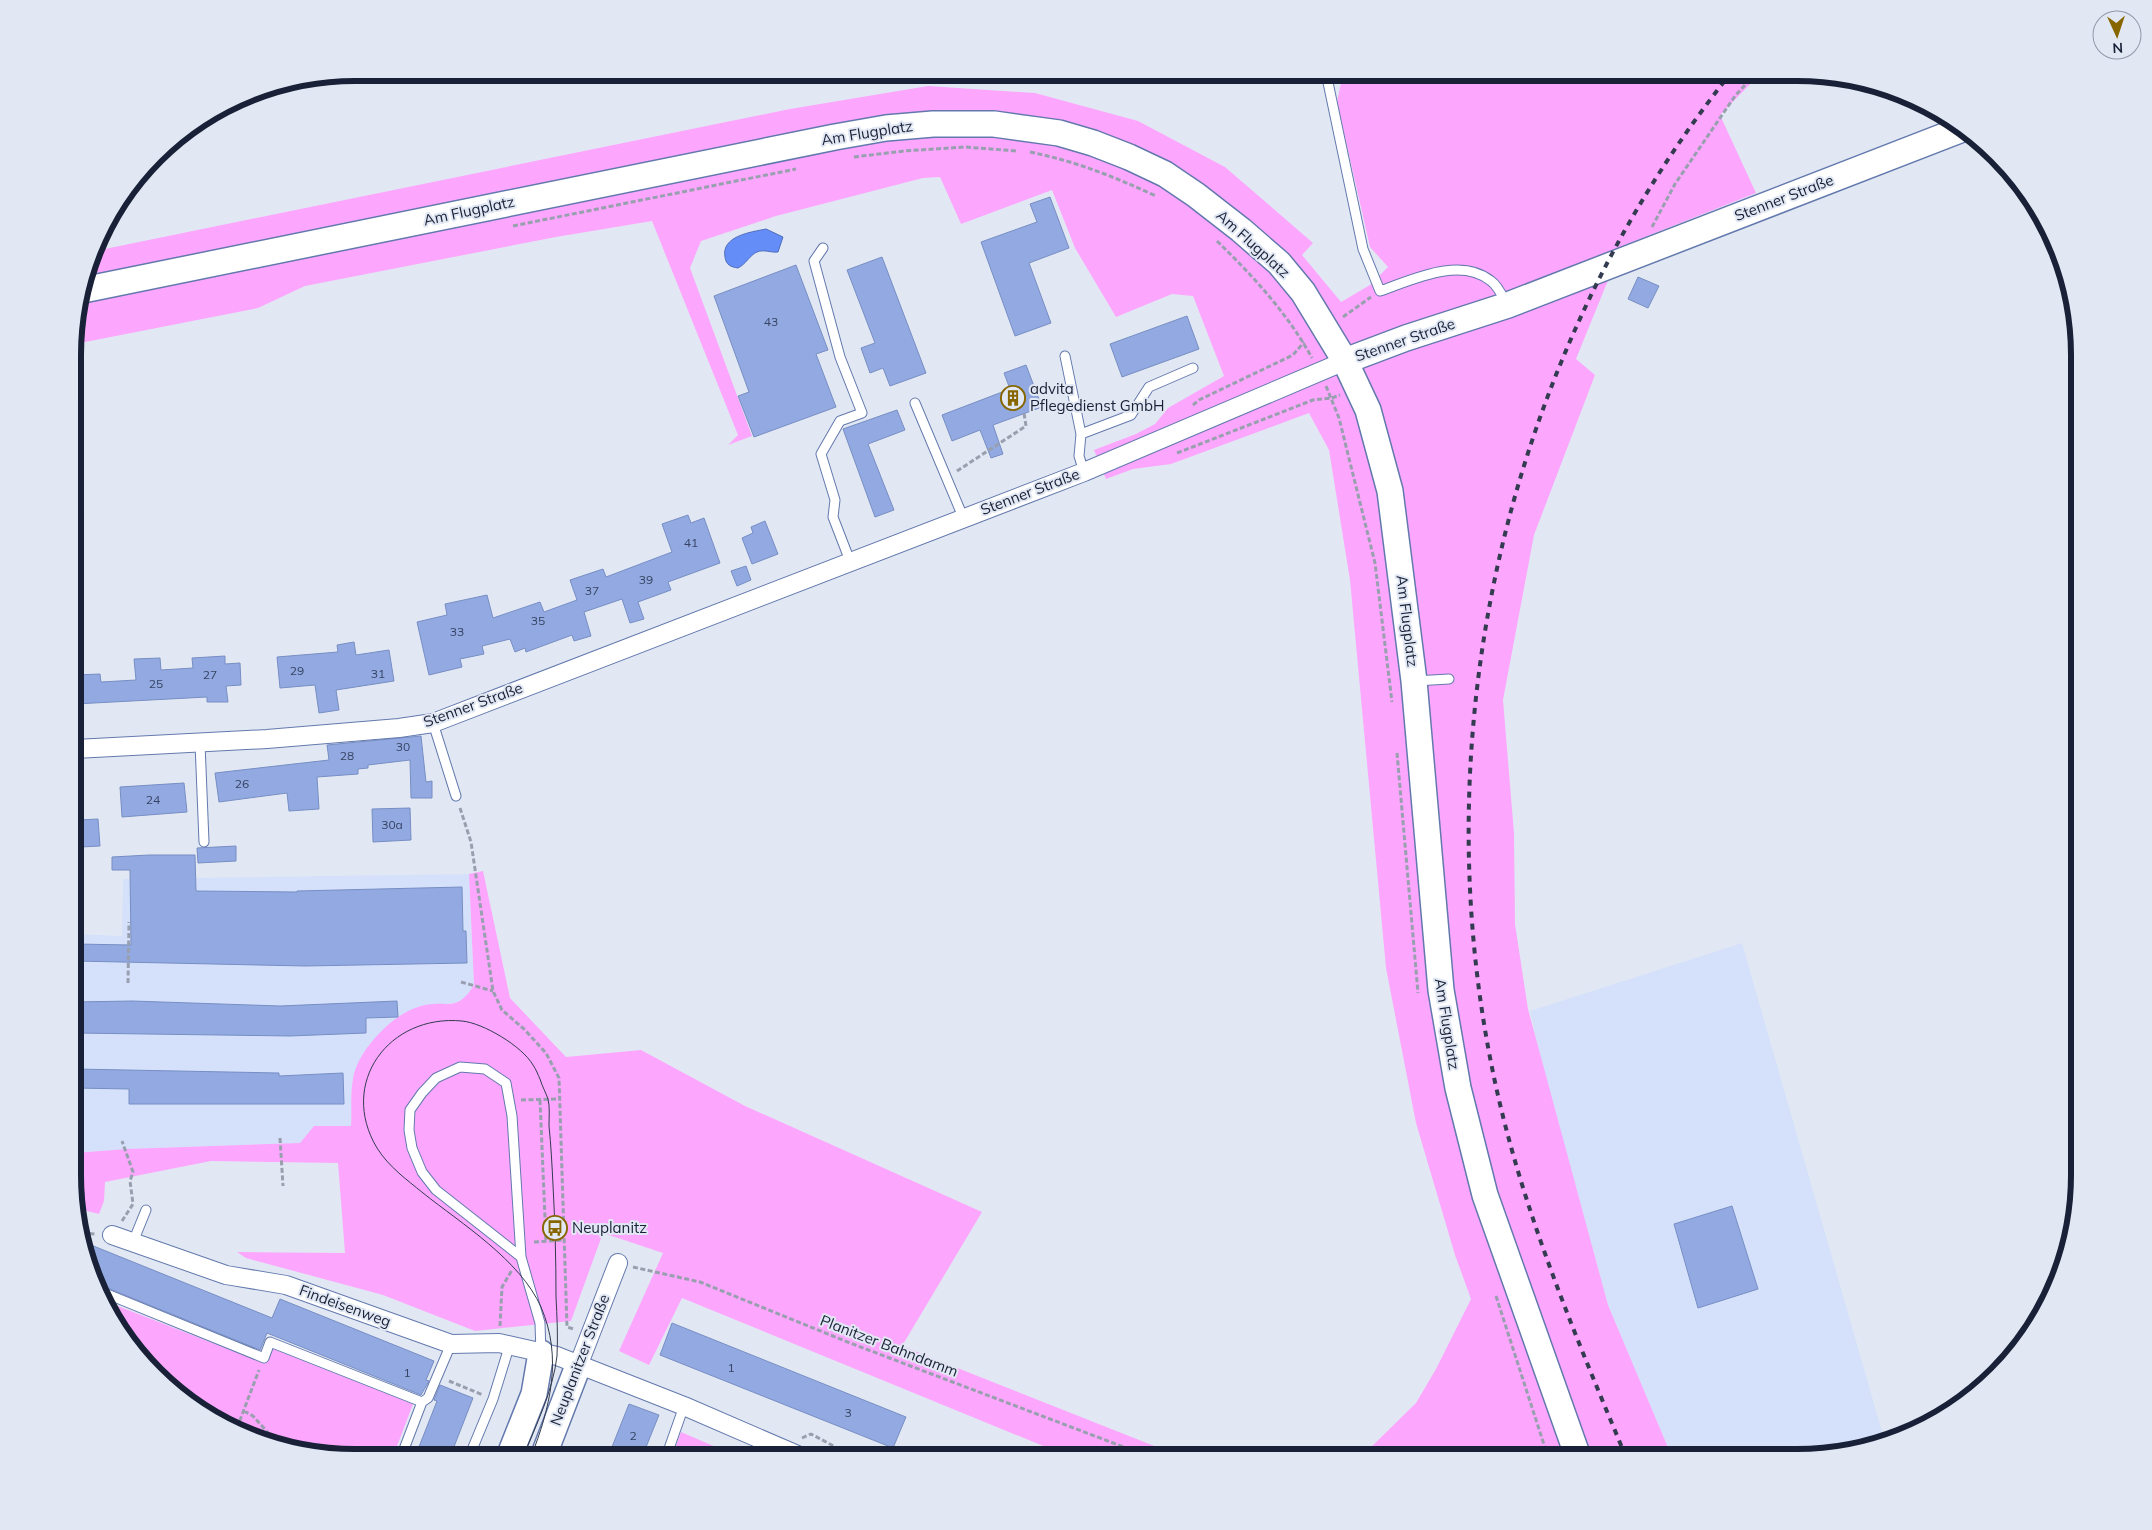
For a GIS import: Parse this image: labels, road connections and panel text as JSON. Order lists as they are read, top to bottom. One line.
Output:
{"streets":{"main road":["Am Flugplatz","Stenner Straße","Neuplanitzer Straße"],"street":["Findeisenweg"],"path":["Planitzer Bahndamm"]},"crossings":[["Am Flugplatz","Stenner Straße"],["Findeisenweg","Neuplanitzer Straße"],["Planitzer Bahndamm","Neuplanitzer Straße"]],"places":{"building":["advita Pflegedienst GmbH"],"bus stop":["Neuplanitz"]},"house_numbers":["43","41","39","37","35","33","29","31","27","25","30","28","26","24","30a","1","1","3","2"],"north":"bottom"}
